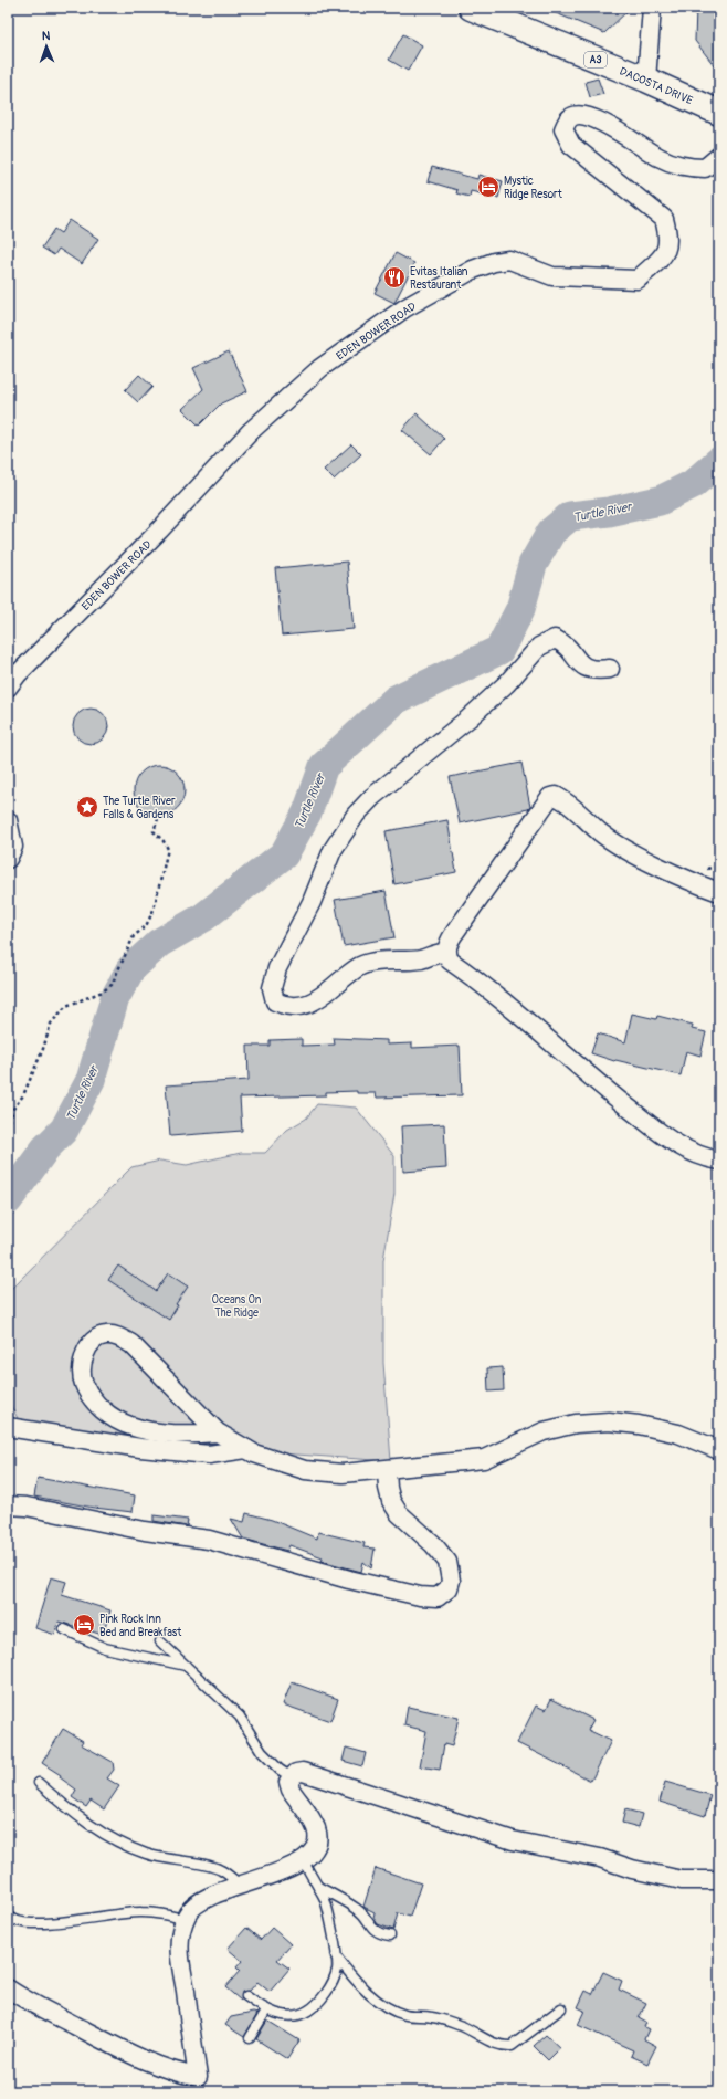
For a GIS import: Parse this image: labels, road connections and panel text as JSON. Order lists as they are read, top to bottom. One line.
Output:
{"streets":{"main road":["A3","DACOSTA DRIVE"],"street":["EDEN BOWER ROAD"]},"water":["Turtle River"],"parks":["Oceans On The Ridge"],"places":{"hotel":["Mystic Ridge Resort","Pink Rock Inn Bed and Breakfast"],"restaurant":["Evitas Italian Restaurant"],"place":["The Turtle River Falls & Gardens"]},"north":"top"}
